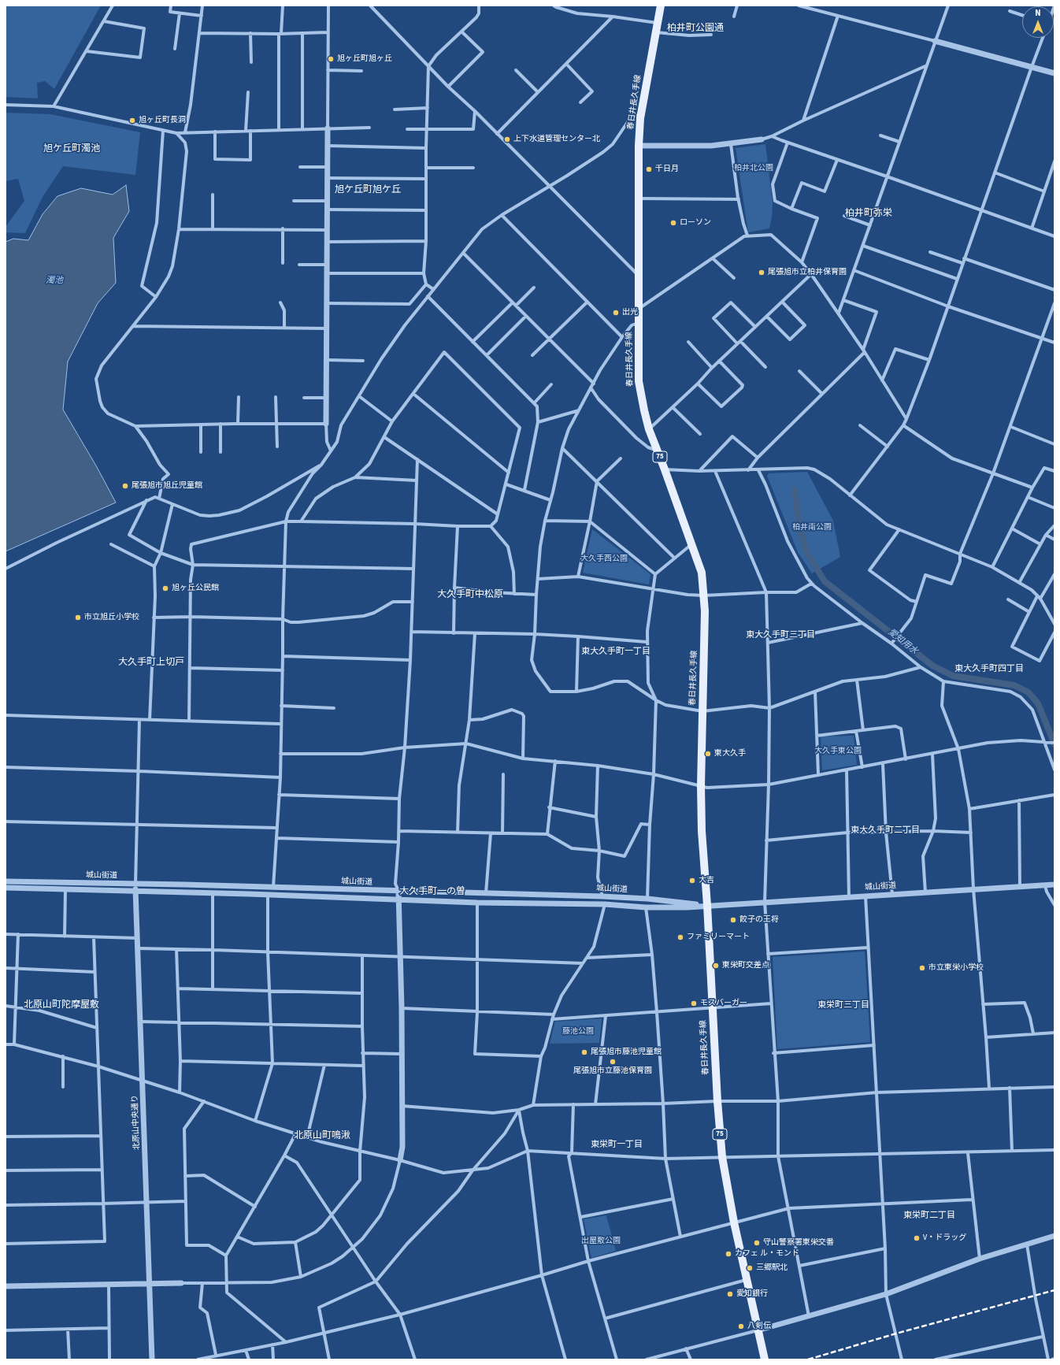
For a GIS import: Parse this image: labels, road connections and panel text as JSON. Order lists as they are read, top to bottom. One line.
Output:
{"streets":{"main road":["春日井長久手線","75"],"street":["城山街道","北原山中央通り"]},"crossings":[["春日井長久手線","城山街道"],["城山街道","北原山中央通り"]],"districts":["柏井町公園通","旭ケ丘町濁池","旭ケ丘町旭ケ丘","柏井町弥栄","大久手町中松原","東大久手町三丁目","東大久手町一丁目","大久手町上切戸","東大久手町四丁目","東大久手町二丁目","大久手町一の曽","北原山町陀摩屋敷","東栄町三丁目","北原山町鳴湫","東栄町一丁目","東栄町二丁目"],"water":["濁池","愛知用水"],"parks":["柏井北公園","柏井南公園","大久手西公園","大久手東公園","藤池公園","出屋敷公園"],"places":["旭ヶ丘町旭ヶ丘","旭ヶ丘町長洞","上下水道管理センター北","千日月","ローソン","尾張旭市立柏井保育園","出光","尾張旭市旭丘児童館","旭ヶ丘公民館","市立旭丘小学校","東大久手","大吉","餃子の王将","ファミリーマート","東栄町交差点","市立東栄小学校","モスバーガー","尾張旭市藤池児童館","尾張旭市立藤池保育園","V・ドラッグ","守山警察署東栄交番","カフェ ル・モンド","三郷駅北","愛知銀行","八剣伝"],"north":"top"}
